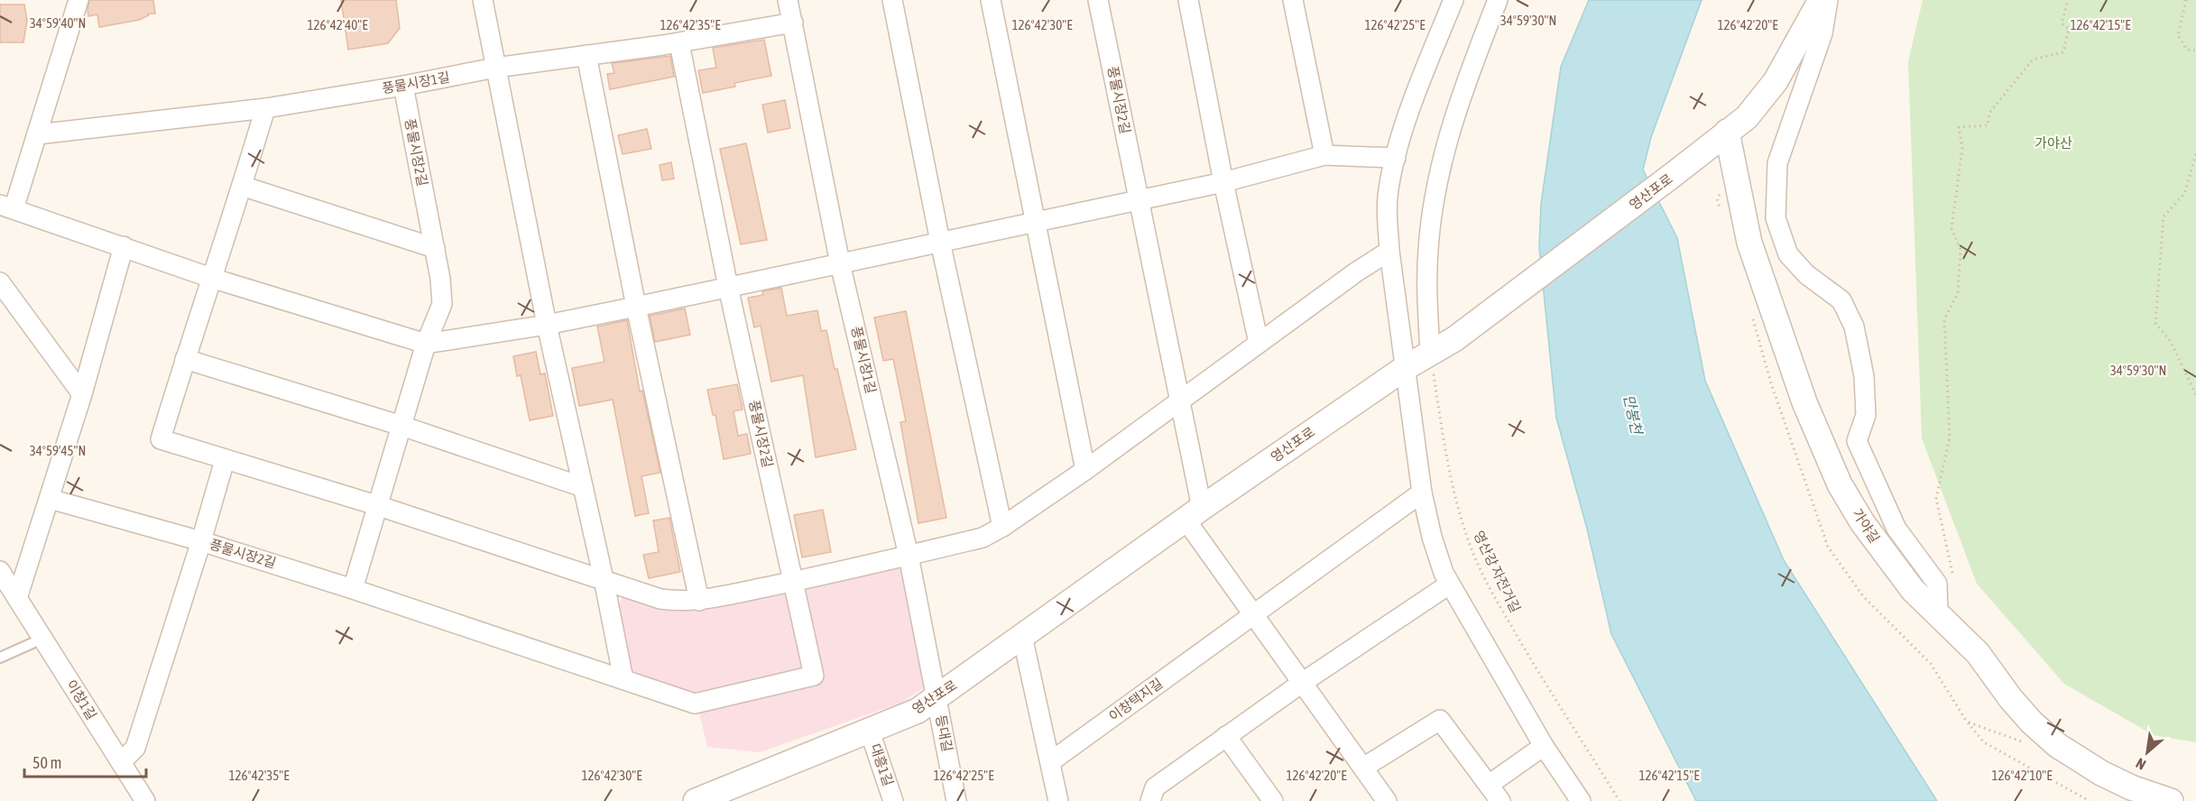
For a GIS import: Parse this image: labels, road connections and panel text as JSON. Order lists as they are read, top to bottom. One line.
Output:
{"streets":{"street":["풍물시장1길","풍물시장2길","영산포로","가야길","이창1길","이창택지길","등대길","대흥1길"],"path":["영산강 자전거길"]},"crossings":[["풍물시장1길","풍물시장2길"],["풍물시장1길","영산포로"],["풍물시장1길","등대길"],["풍물시장2길","영산포로"],["영산포로","가야길"],["영산포로","영산강 자전거길"],["영산포로","등대길"],["영산포로","대흥1길"]],"water":["만봉천"],"parks":["가야산"],"scale_bar":"50 m","north":"bottom left","coordinates":["34°59'30\"N","34°59'40\"N","126°42'40\"E","126°42'35\"E","126°42'30\"E","126°42'25\"E","126°42'20\"E","126°42'15\"E","34°59'45\"N","126°42'10\"E"]}
